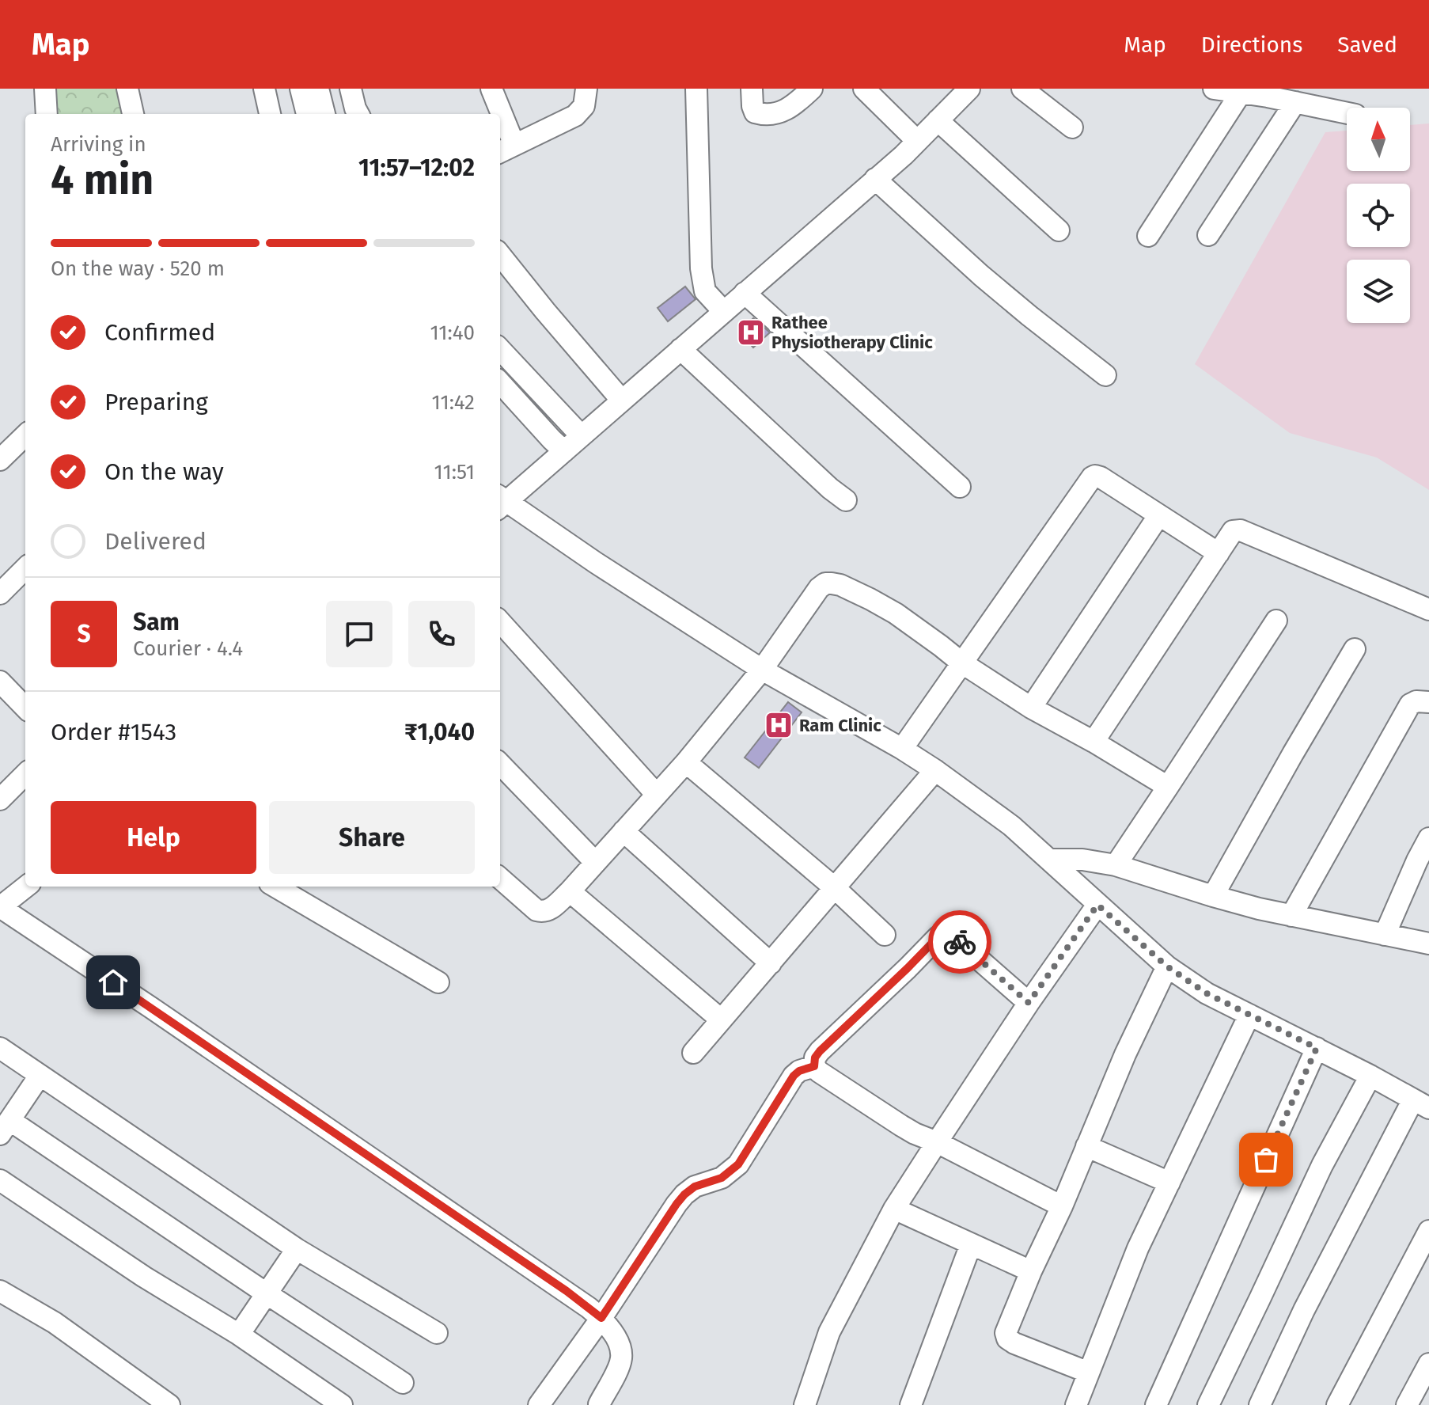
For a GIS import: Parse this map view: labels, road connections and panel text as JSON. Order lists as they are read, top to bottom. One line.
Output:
{"places":{"hospital":["Rathee Physiotherapy Clinic","Ram Clinic"]},"north":"top","page":{"header":"Map","nav":["Map","Directions","Saved"],"heading":["4 min","Arriving in","11:57–12:02"],"panel":["Sam","Courier · 4.4","Order #1543","₹1,040"],"bar":"On the way · 520 m","list":[["Confirmed","11:40"],["Preparing","11:42"],["On the way","11:51"],"Delivered"],"round":"S","buttons":["Help","Share"]}}
